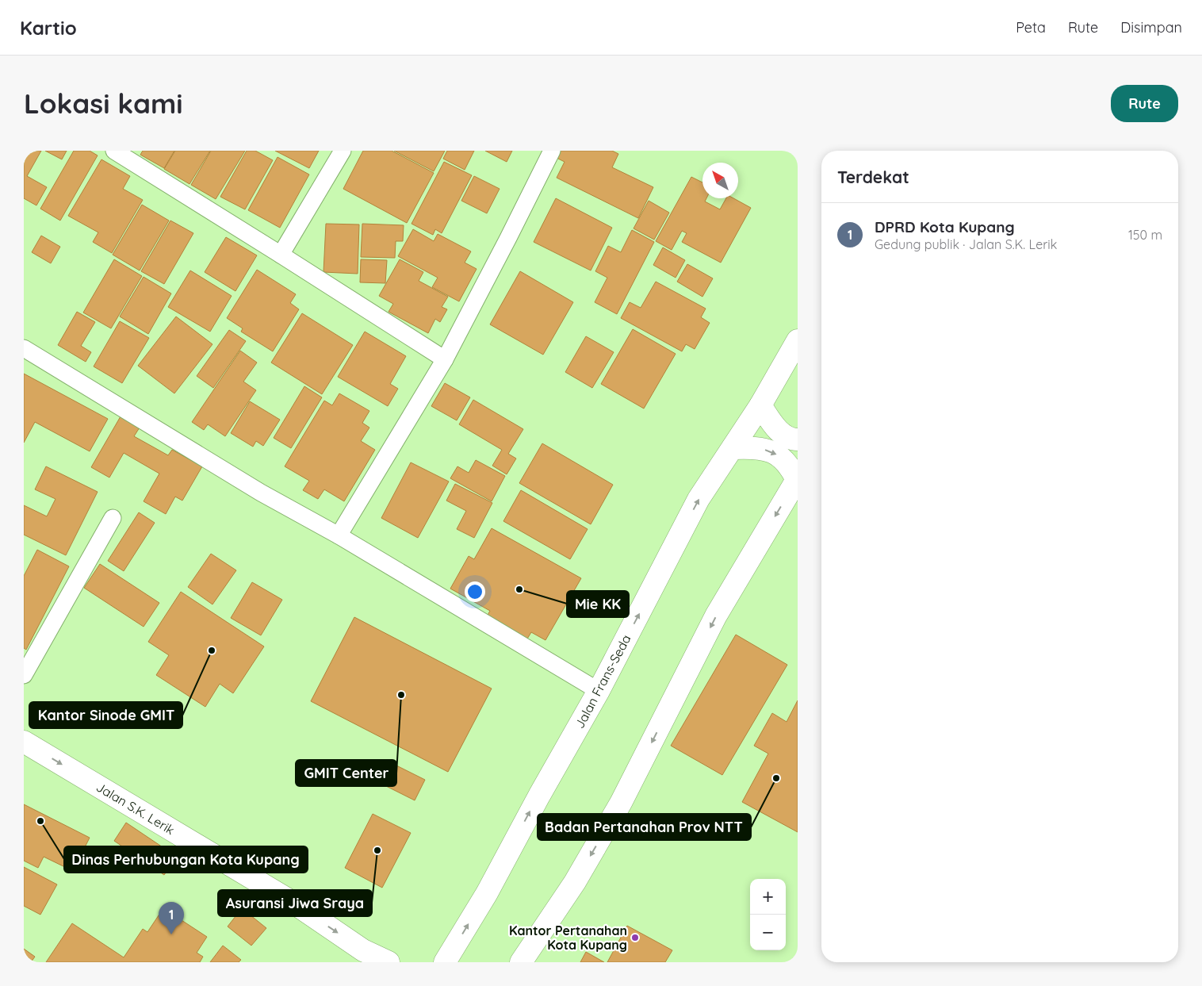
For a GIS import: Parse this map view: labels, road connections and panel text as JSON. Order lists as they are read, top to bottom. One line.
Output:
{"streets":{"main road":["Jalan Frans-Seda","Jalan S.K. Lerik"]},"one_way":["Jalan S.K. Lerik"],"places":["Mie KK","Kantor Sinode GMIT","GMIT Center","Badan Pertanahan Prov NTT","Dinas Perhubungan Kota Kupang","Asuransi Jiwa Sraya","Kantor Pertanahan Kota Kupang"],"north":"top left","page":{"header":"Kartio","nav":["Peta","Rute","Disimpan"],"buttons":"Rute","title":"Lokasi kami","heading":"Terdekat","list":[{"mark":"1","name":"DPRD Kota Kupang","note":"Gedung publik · Jalan S.K. Lerik","value":"150 m"}],"map_buttons":["+","−"],"pins":"1"}}
